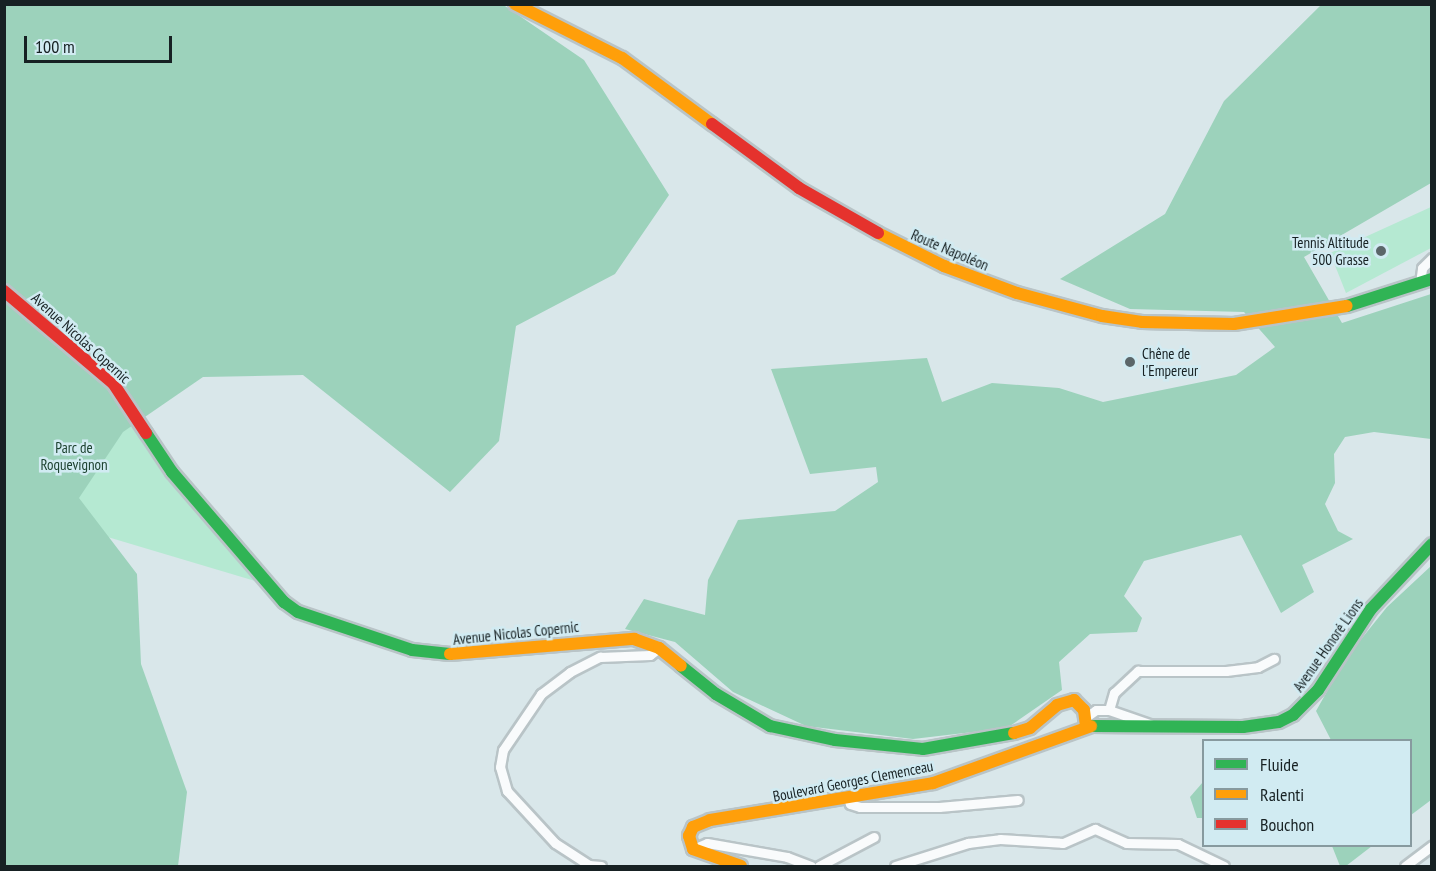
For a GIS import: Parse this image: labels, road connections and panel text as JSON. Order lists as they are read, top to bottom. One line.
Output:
{"streets":{"main road":["Route Napoléon","Avenue Nicolas Copernic","Avenue Honoré Lions","Boulevard Georges Clemenceau"]},"crossings":[["Avenue Nicolas Copernic","Avenue Honoré Lions"],["Avenue Nicolas Copernic","Boulevard Georges Clemenceau"],["Avenue Honoré Lions","Boulevard Georges Clemenceau"]],"parks":["Parc de Roquevignon"],"places":["Tennis Altitude 500 Grasse","Chêne de l'Empereur"],"legend":["Fluide","Ralenti","Bouchon"],"scale_bar":"100 m"}
